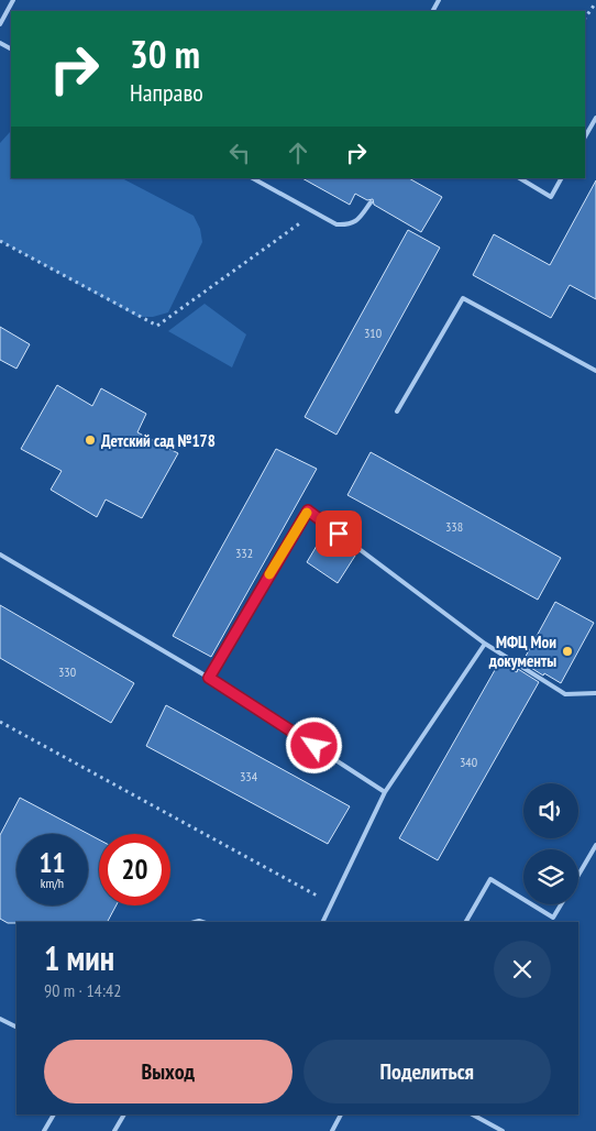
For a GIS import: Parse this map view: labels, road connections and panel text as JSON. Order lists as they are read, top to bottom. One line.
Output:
{"places":["Детский сад №178","МФЦ Мои документы"],"house_numbers":["310","338","332","330","340","334"],"page":{"turn":["30 m","Направо"],"speed":"11 km/h","limit":"20","heading":["1 мин","90 m · 14:42"],"buttons":["Выход","Поделиться"]}}
